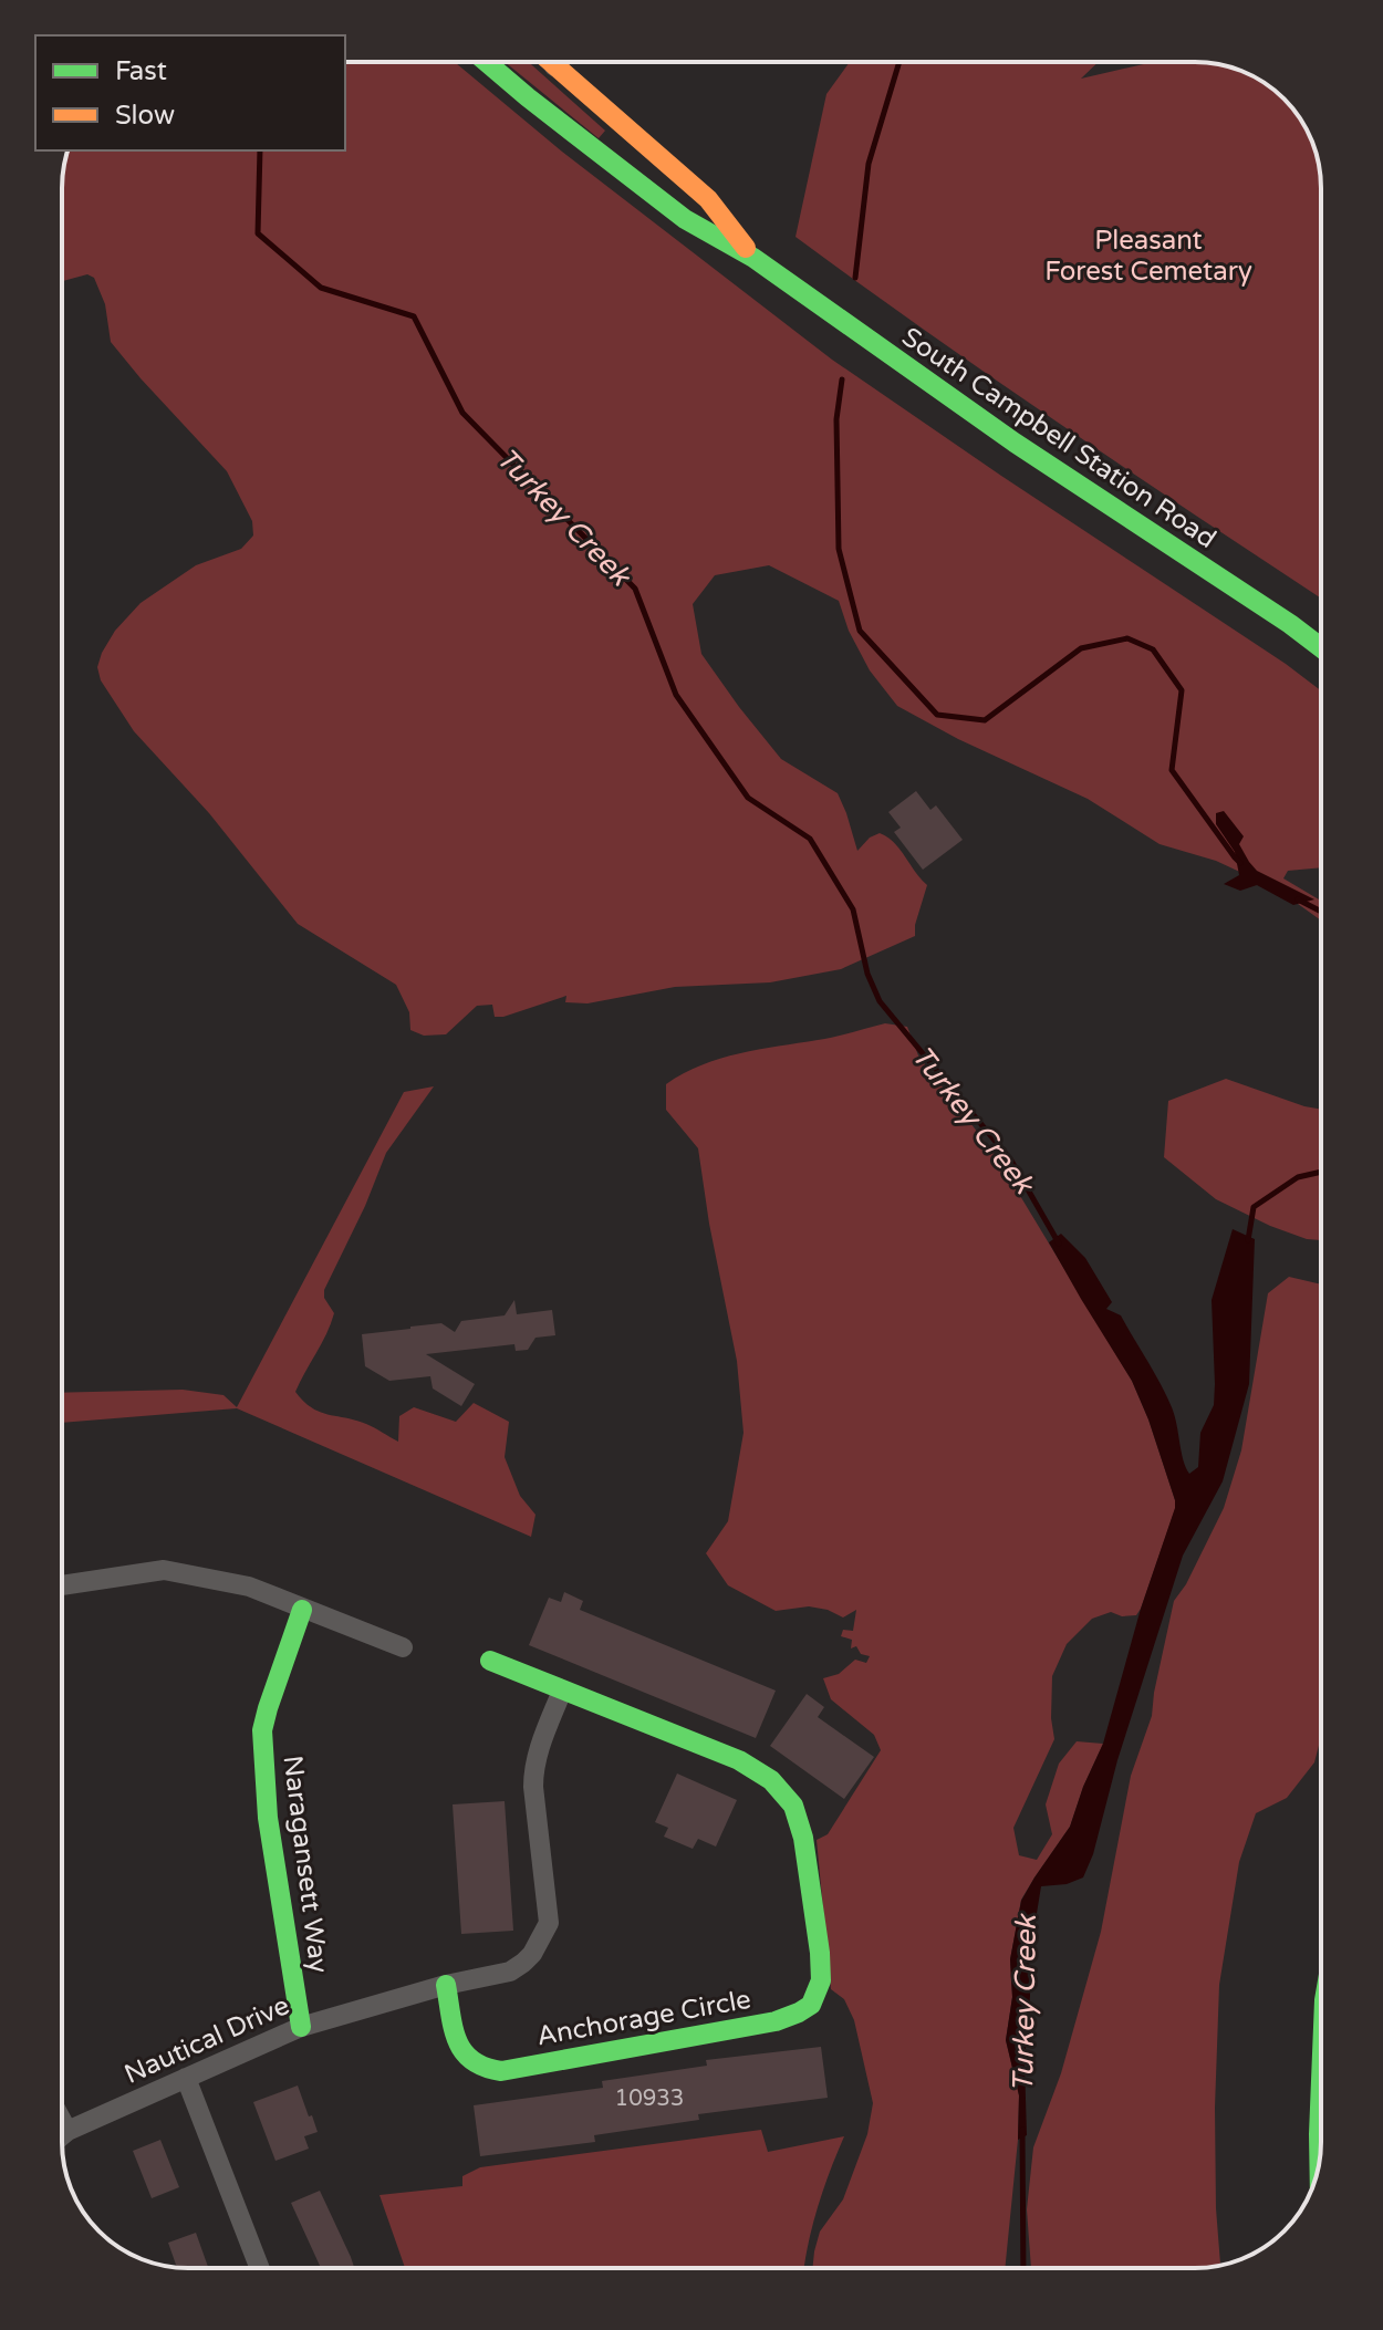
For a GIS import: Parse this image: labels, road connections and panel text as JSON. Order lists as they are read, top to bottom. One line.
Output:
{"streets":{"main road":["South Campbell Station Road","Naragansett Way","Anchorage Circle"],"street":["Nautical Drive"]},"crossings":[["Naragansett Way","Nautical Drive"],["Anchorage Circle","Nautical Drive"]],"water":["Turkey Creek"],"parks":["Pleasant Forest Cemetary"],"house_numbers":["10933"],"legend":["Fast","Slow"]}
